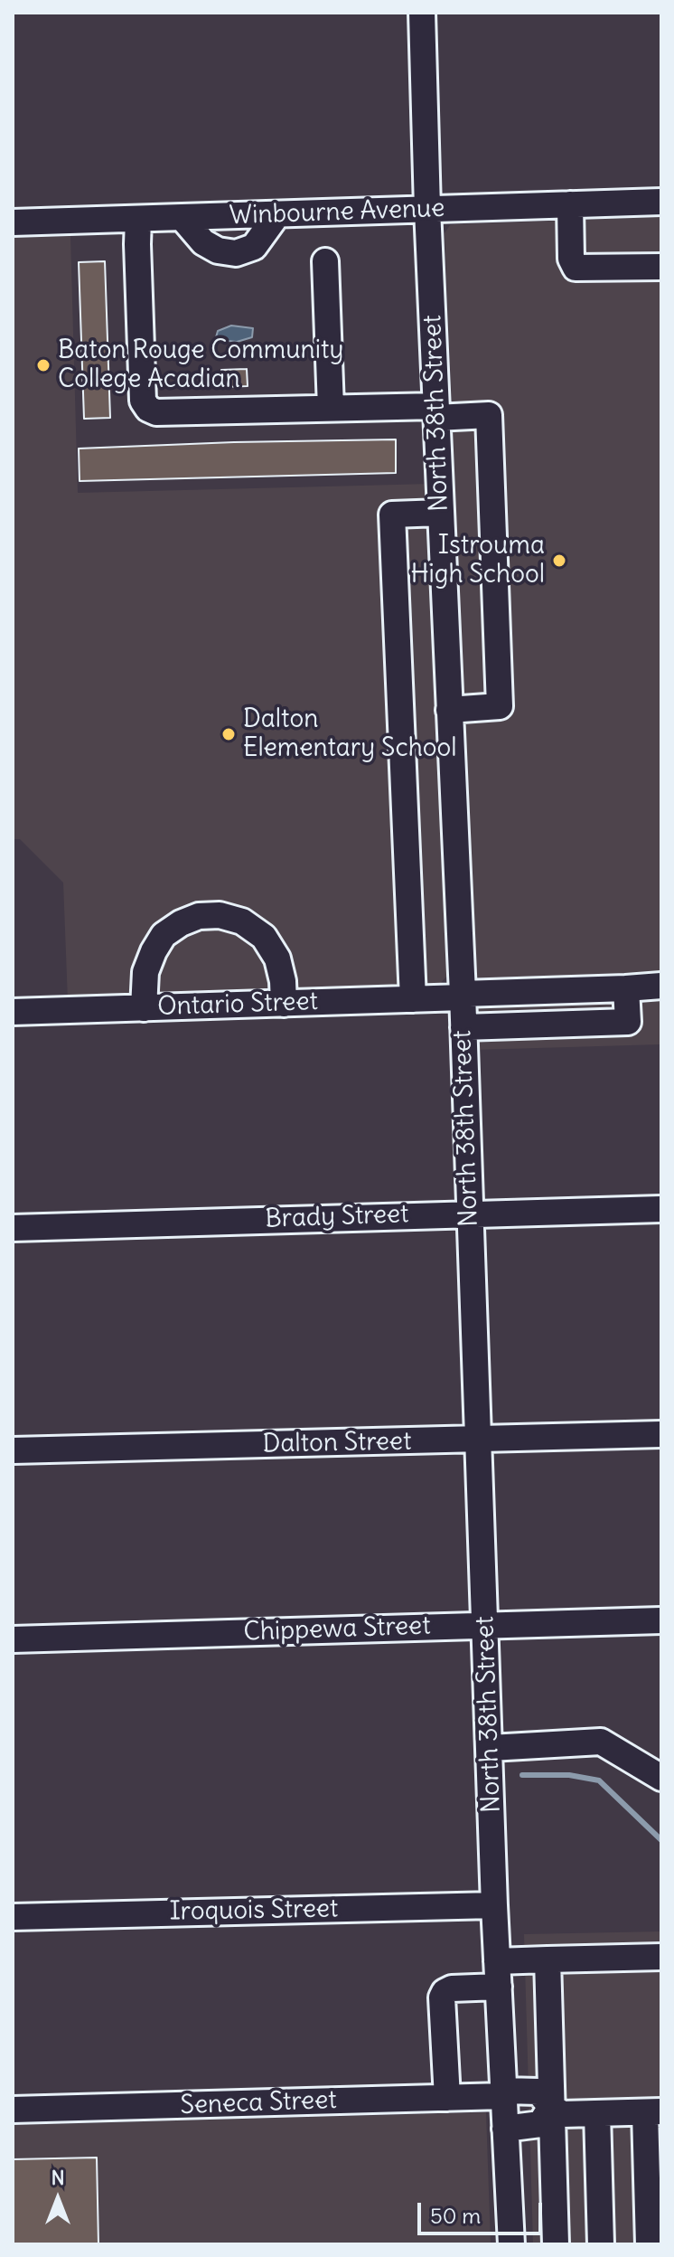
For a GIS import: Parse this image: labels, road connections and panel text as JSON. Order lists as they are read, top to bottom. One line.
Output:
{"streets":{"street":["Winbourne Avenue","North 38th Street","Ontario Street","Brady Street","Dalton Street","Chippewa Street","Iroquois Street","Seneca Street"]},"crossings":[["Winbourne Avenue","North 38th Street"],["North 38th Street","Ontario Street"],["North 38th Street","Brady Street"],["North 38th Street","Dalton Street"],["North 38th Street","Chippewa Street"],["North 38th Street","Iroquois Street"],["North 38th Street","Seneca Street"]],"places":["Baton Rouge Community College Acadian","Istrouma High School","Dalton Elementary School"],"scale_bar":"50 m","north":"top"}
